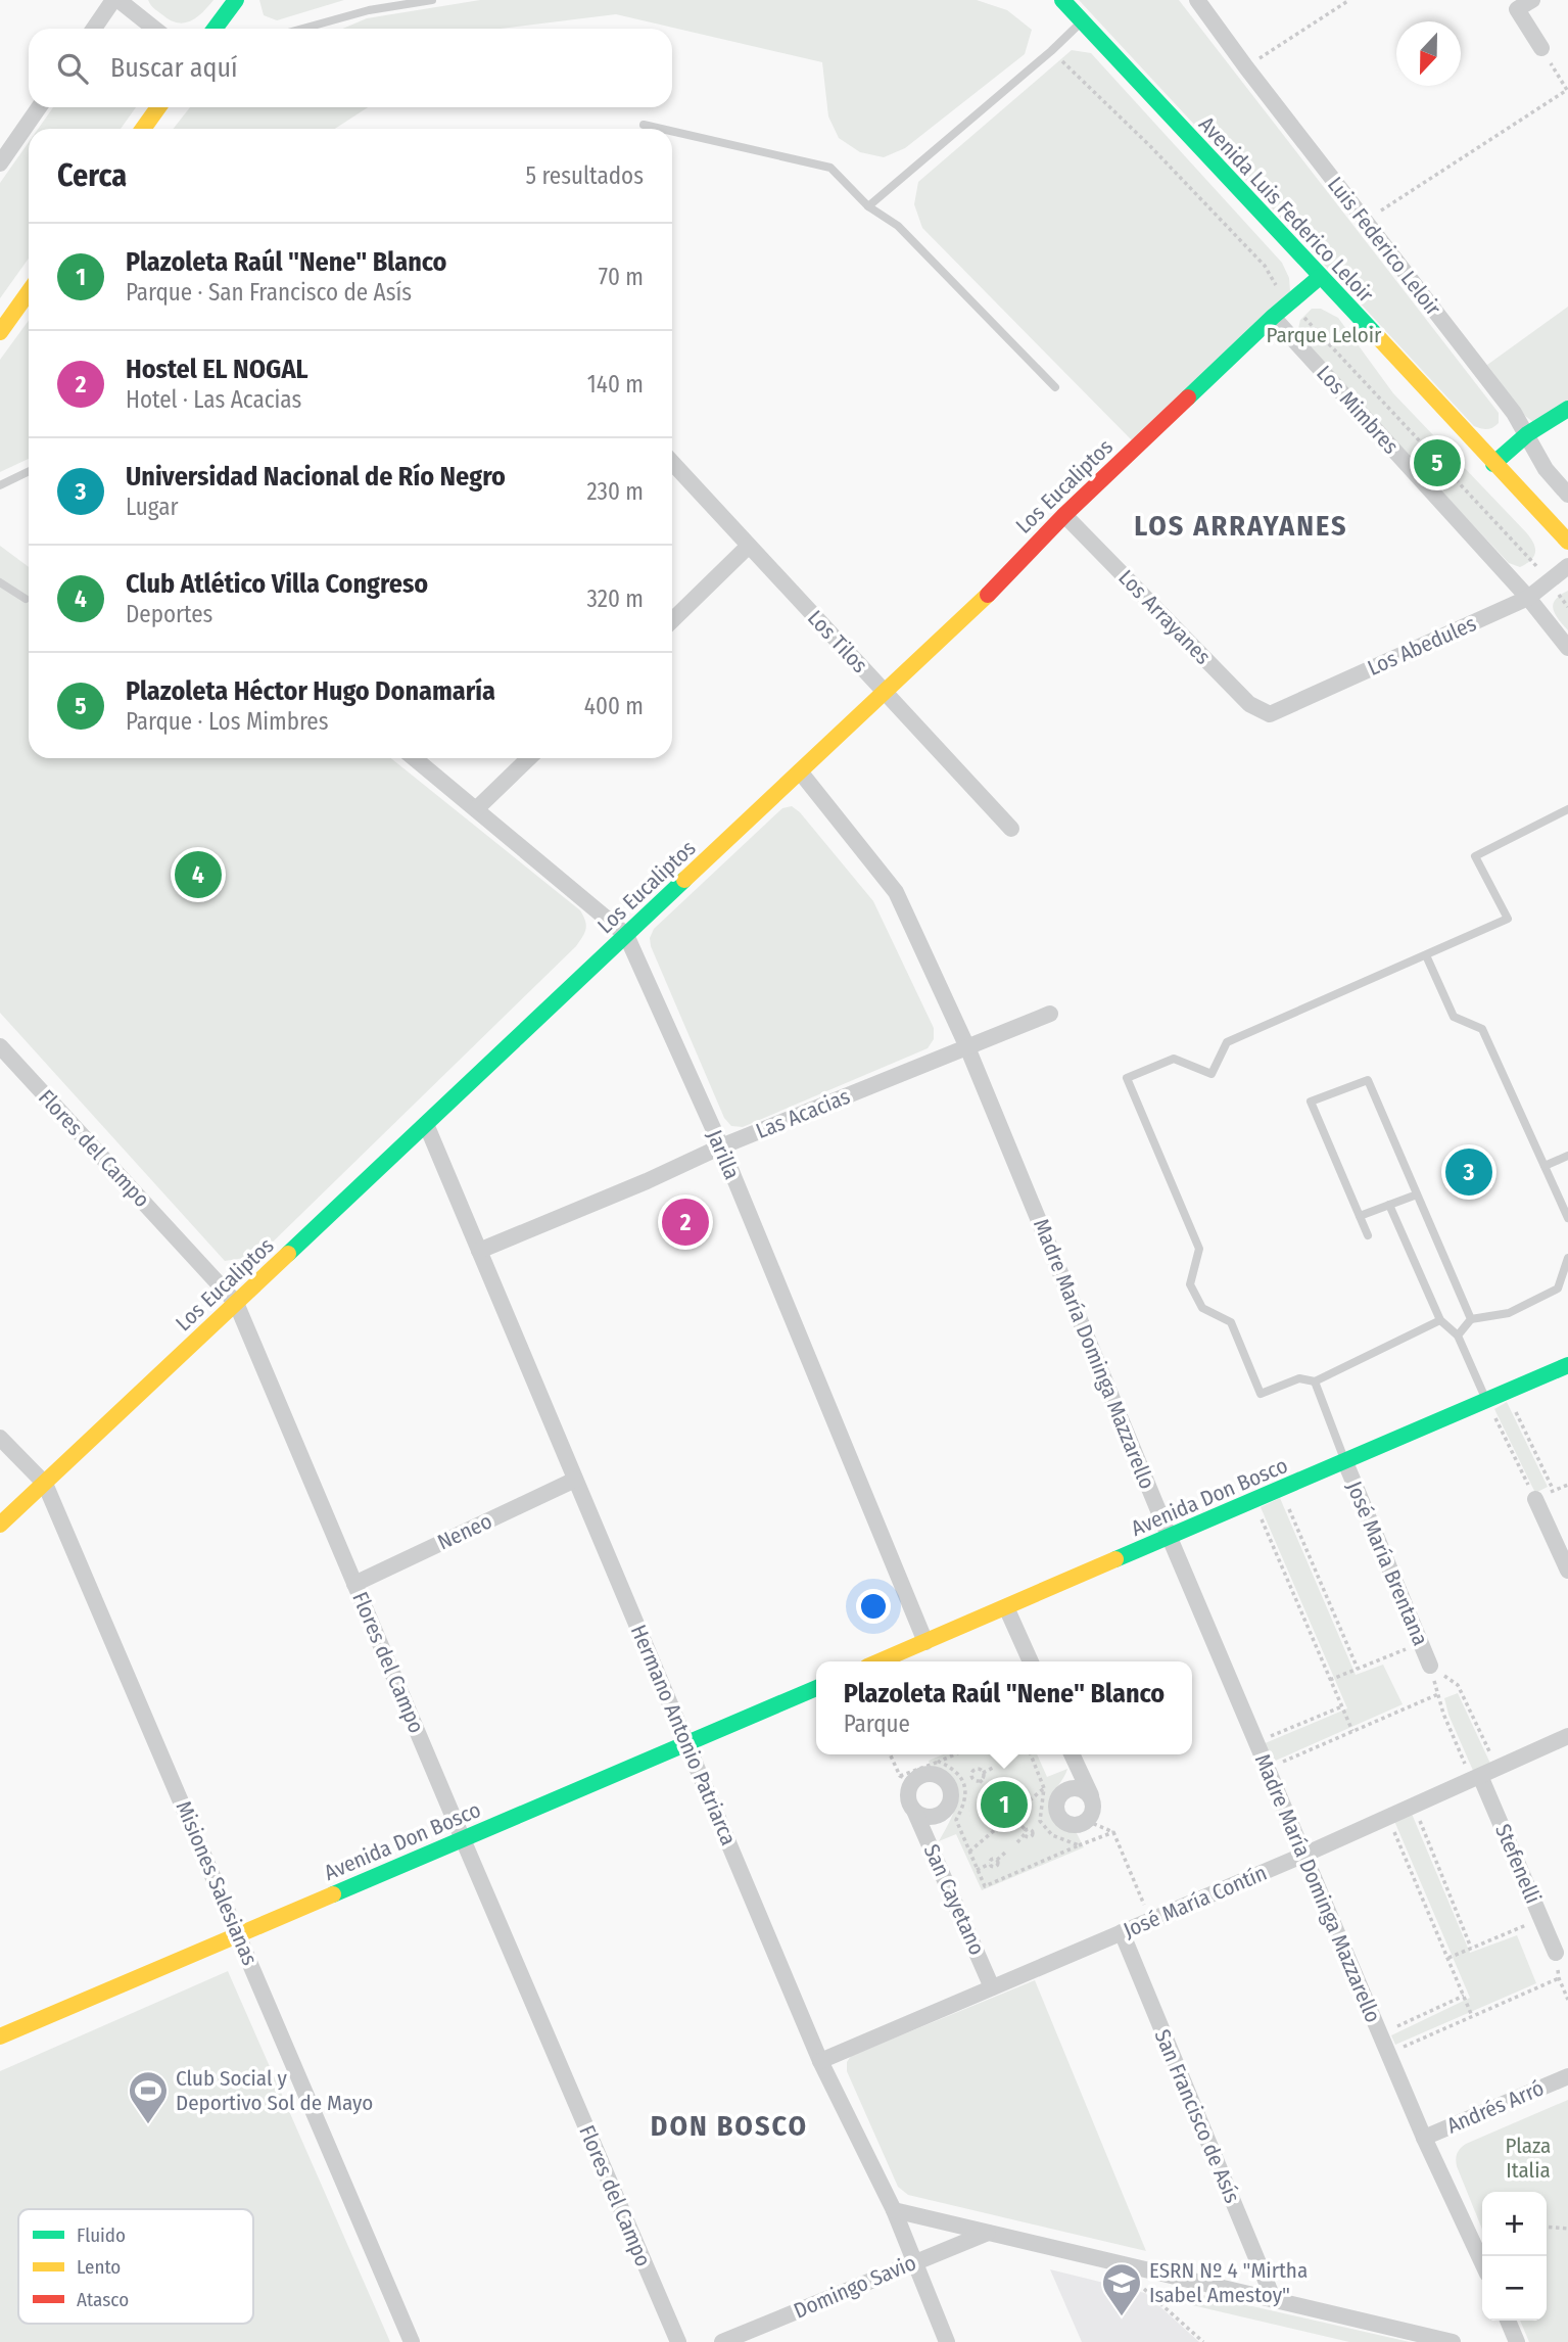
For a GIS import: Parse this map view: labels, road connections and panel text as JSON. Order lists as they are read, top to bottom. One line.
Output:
{"streets":{"main road":["Avenida Luis Federico Leloir","Los Eucaliptos","Avenida Don Bosco"],"street":["Luis Federico Leloir","Los Mimbres","Los Arrayanes","Los Tilos","Los Abedules","Las Acacias","Flores del Campo","Jarilla","Madre María Dominga Mazzarello","Neneo","José María Brentana","Hermano Antonio Patriarca","Stefenelli","Misiones Salesianas","San Cayetano","José María Contín","Andrés Arró","San Francisco de Asís","Domingo Savio"]},"crossings":[["Avenida Luis Federico Leloir","Los Eucaliptos"],["Los Mimbres","Los Eucaliptos"],["Los Mimbres","Los Abedules"],["Los Eucaliptos","Los Arrayanes"],["Los Eucaliptos","Los Tilos"],["Los Eucaliptos","Flores del Campo"],["Los Eucaliptos","Jarilla"],["Los Eucaliptos","Madre María Dominga Mazzarello"],["Los Eucaliptos","Hermano Antonio Patriarca"],["Los Eucaliptos","Misiones Salesianas"],["Los Arrayanes","Los Abedules"],["Las Acacias","Jarilla"],["Las Acacias","Madre María Dominga Mazzarello"],["Las Acacias","Hermano Antonio Patriarca"],["Flores del Campo","Avenida Don Bosco"],["Flores del Campo","Neneo"],["Jarilla","Avenida Don Bosco"],["Madre María Dominga Mazzarello","Avenida Don Bosco"],["Madre María Dominga Mazzarello","José María Contín"],["Madre María Dominga Mazzarello","Andrés Arró"],["Avenida Don Bosco","José María Brentana"],["Avenida Don Bosco","Hermano Antonio Patriarca"],["Avenida Don Bosco","Misiones Salesianas"],["Neneo","Hermano Antonio Patriarca"],["Hermano Antonio Patriarca","José María Contín"],["Hermano Antonio Patriarca","Domingo Savio"],["Stefenelli","José María Contín"],["San Cayetano","José María Contín"],["José María Contín","San Francisco de Asís"]],"districts":["LOS ARRAYANES","DON BOSCO"],"parks":["Parque Leloir","Plaza Italia"],"places":{"sports":["Club Social y Deportivo Sol de Mayo"],"school or university":["ESRN Nº 4 \"Mirtha Isabel Amestoy\""]},"legend":["Fluido","Lento","Atasco"],"north":"bottom","page":{"search":"Buscar aquí","heading":["Cerca","5 resultados"],"list":[{"mark":"1","name":"Plazoleta Raúl \"Nene\" Blanco","note":"Parque · San Francisco de Asís","value":"70 m"},{"mark":"2","name":"Hostel EL NOGAL","note":"Hotel · Las Acacias","value":"140 m"},{"mark":"3","name":"Universidad Nacional de Río Negro","note":"Lugar","value":"230 m"},{"mark":"4","name":"Club Atlético Villa Congreso","note":"Deportes","value":"320 m"},{"mark":"5","name":"Plazoleta Héctor Hugo Donamaría","note":"Parque · Los Mimbres","value":"400 m"}],"pins":["5","4","3","2","1"],"popup":["Plazoleta Raúl \"Nene\" Blanco","Parque"],"map_buttons":["+","−"]}}
